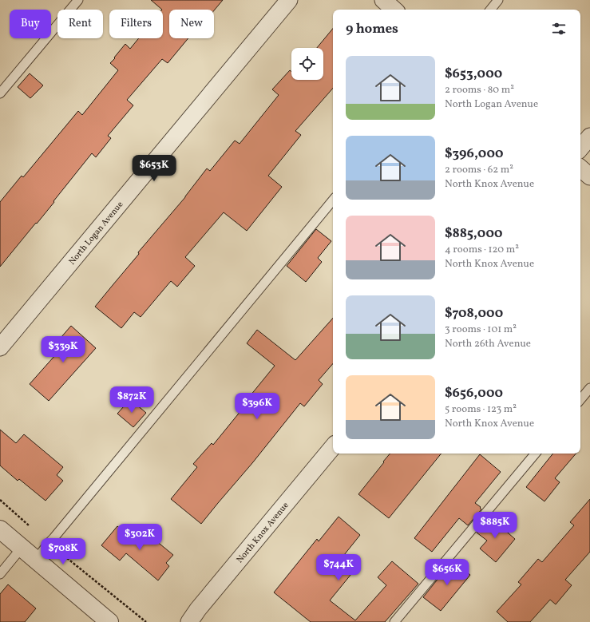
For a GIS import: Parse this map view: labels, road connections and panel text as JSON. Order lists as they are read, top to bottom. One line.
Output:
{"streets":{"street":["North Logan Avenue","North Knox Avenue"]},"page":{"chip":["Buy","Rent","Filters","New"],"heading":"9 homes","list":[{"name":"$653,000","note":"2 rooms · 80 m² · North Logan Avenue"},{"name":"$396,000","note":"2 rooms · 62 m² · North Knox Avenue"},{"name":"$885,000","note":"4 rooms · 120 m² · North Knox Avenue"},{"name":"$708,000","note":"3 rooms · 101 m² · North 26th Avenue"},{"name":"$656,000","note":"5 rooms · 123 m² · North Knox Avenue"}],"price":["$653K","$339K","$872K","$396K","$885K","$302K","$708K","$744K","$656K"]}}
